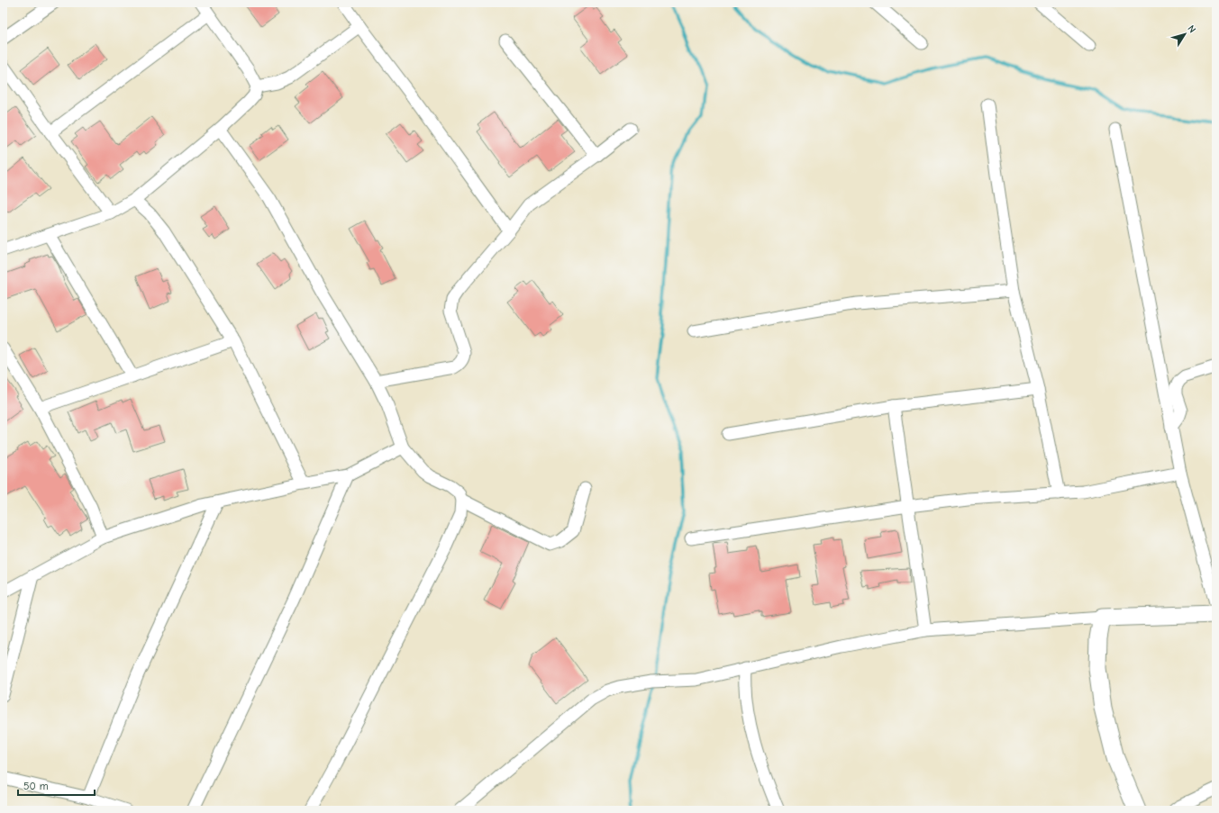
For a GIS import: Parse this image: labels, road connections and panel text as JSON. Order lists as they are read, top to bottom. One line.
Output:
{"scale_bar":"50 m","north":"top right"}
